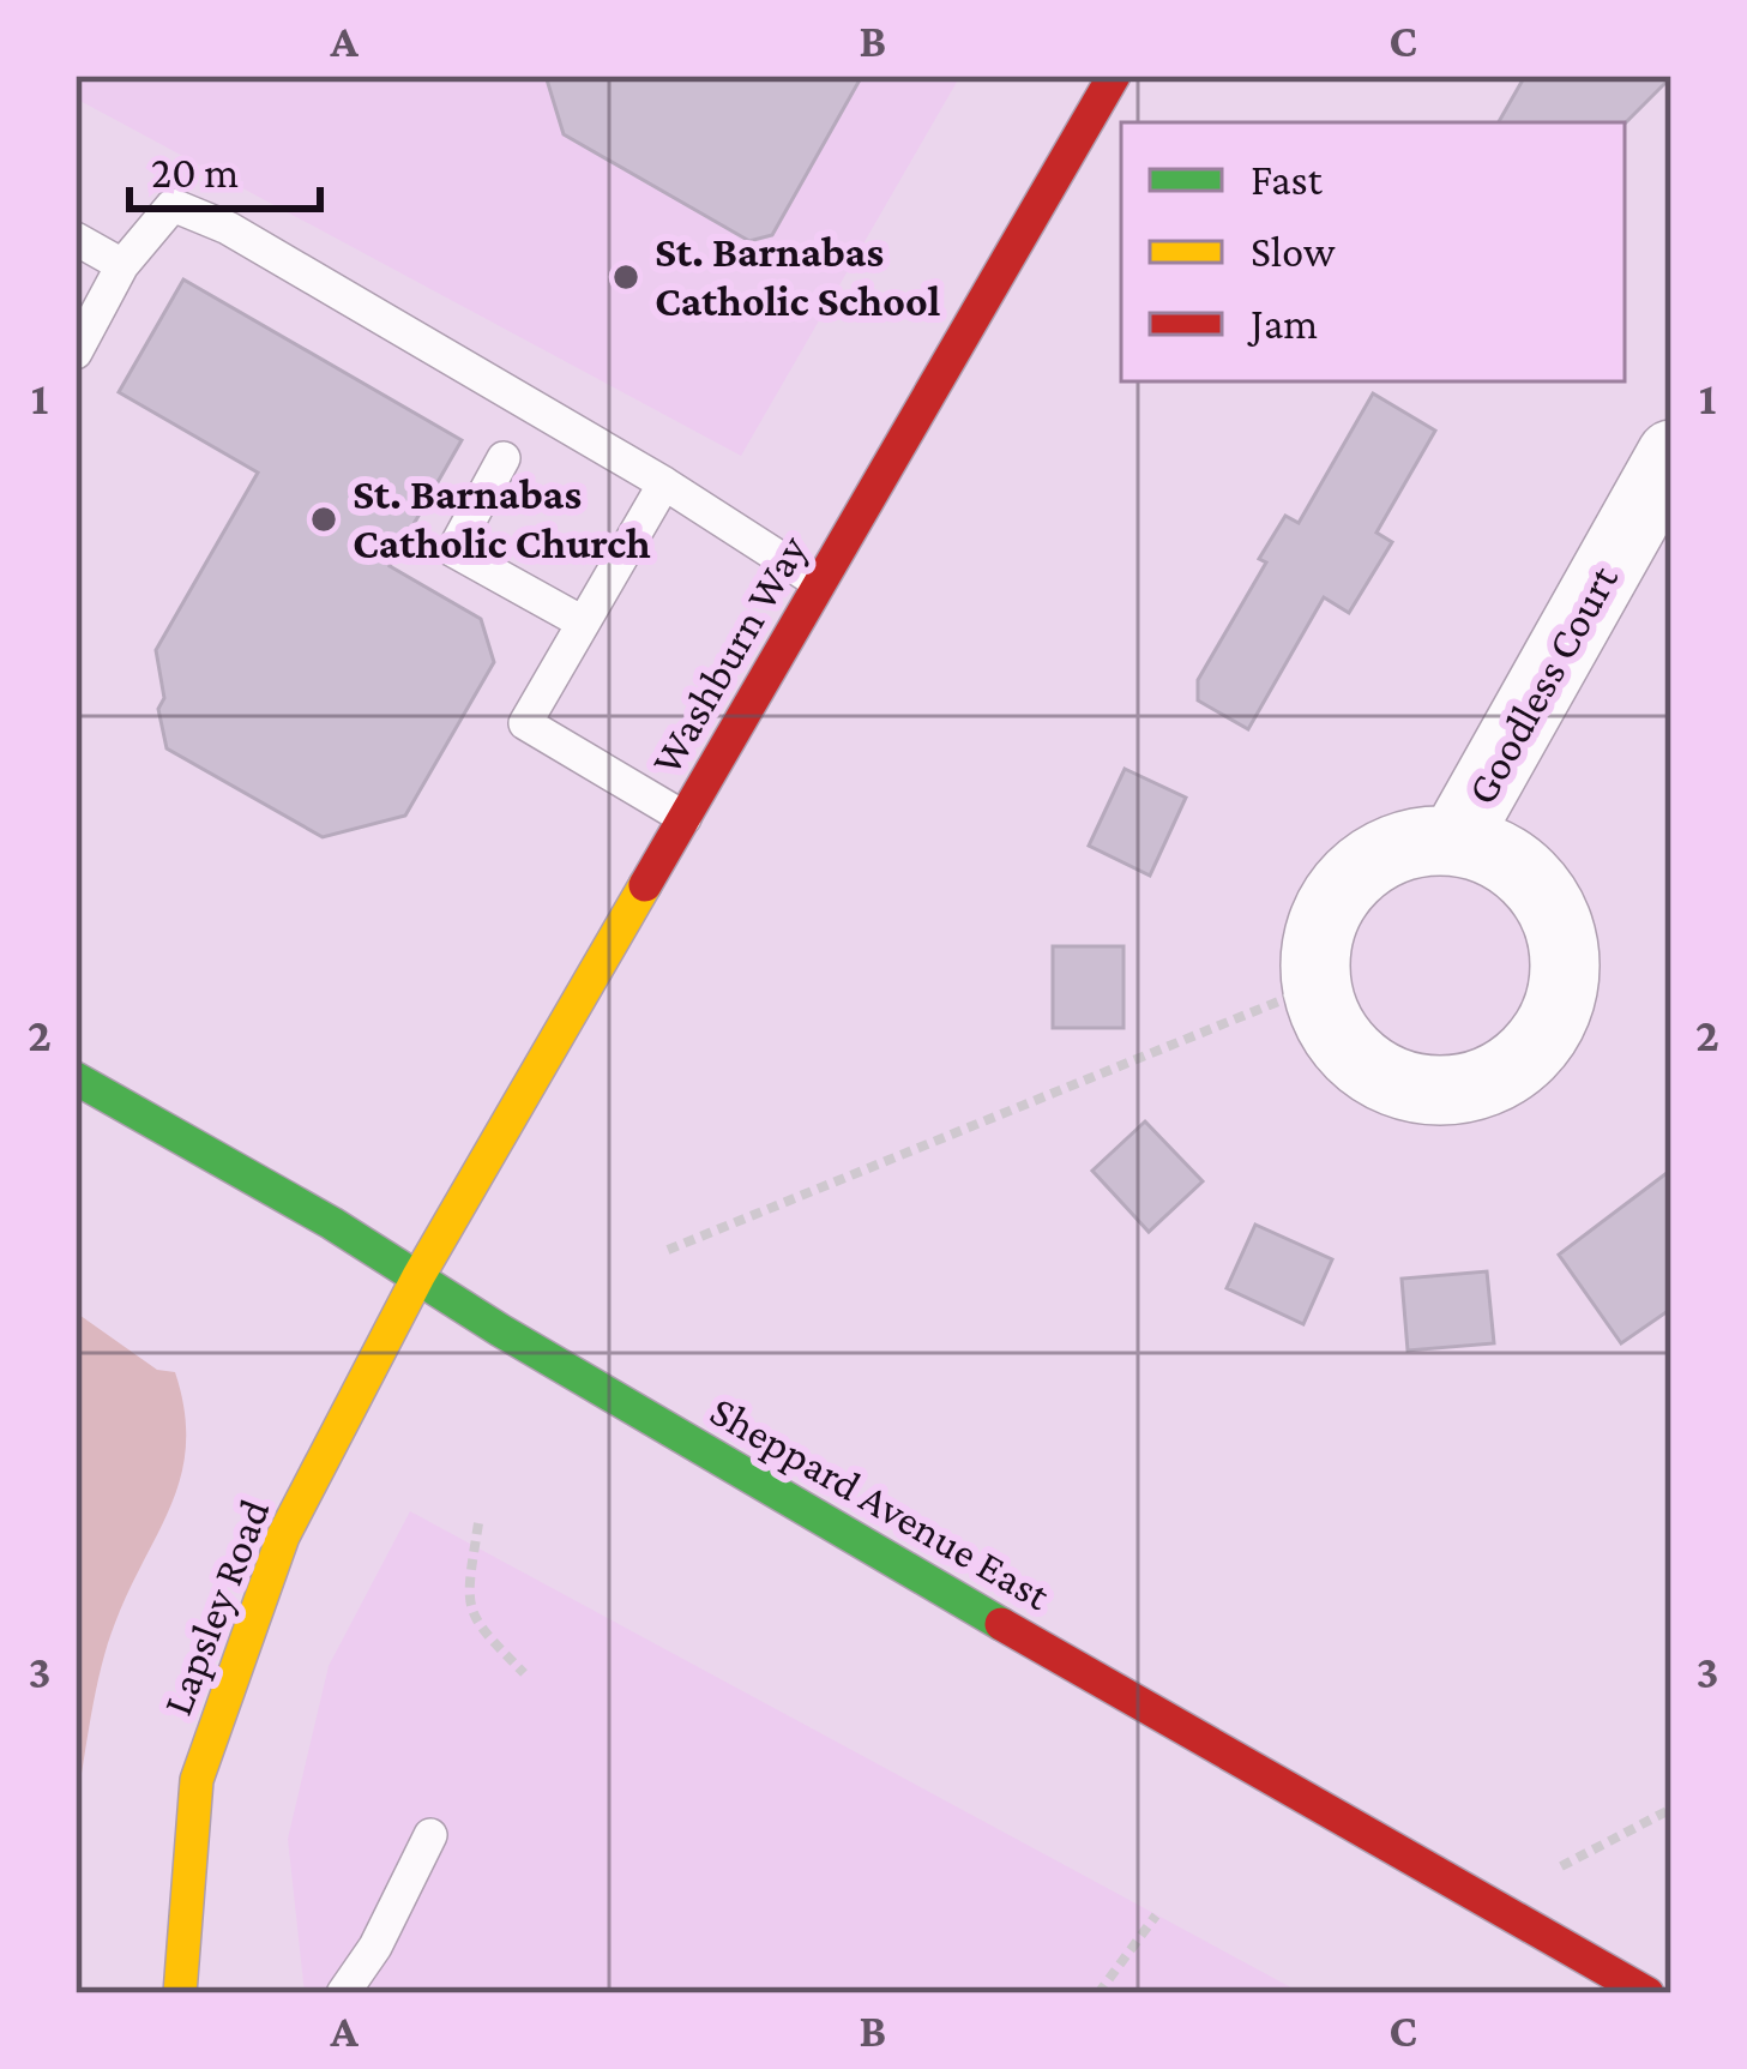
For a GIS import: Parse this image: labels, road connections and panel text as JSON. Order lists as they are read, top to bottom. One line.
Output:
{"streets":{"street":["Washburn Way","Goodless Court","Sheppard Avenue East","Lapsley Road"]},"crossings":[["Washburn Way","Sheppard Avenue East"],["Washburn Way","Lapsley Road"],["Sheppard Avenue East","Lapsley Road"]],"places":["St. Barnabas Catholic School","St. Barnabas Catholic Church"],"legend":["Fast","Slow","Jam"],"scale_bar":"20 m","grid":{"columns":["A","B","C"],"rows":["1","2","3"]}}
